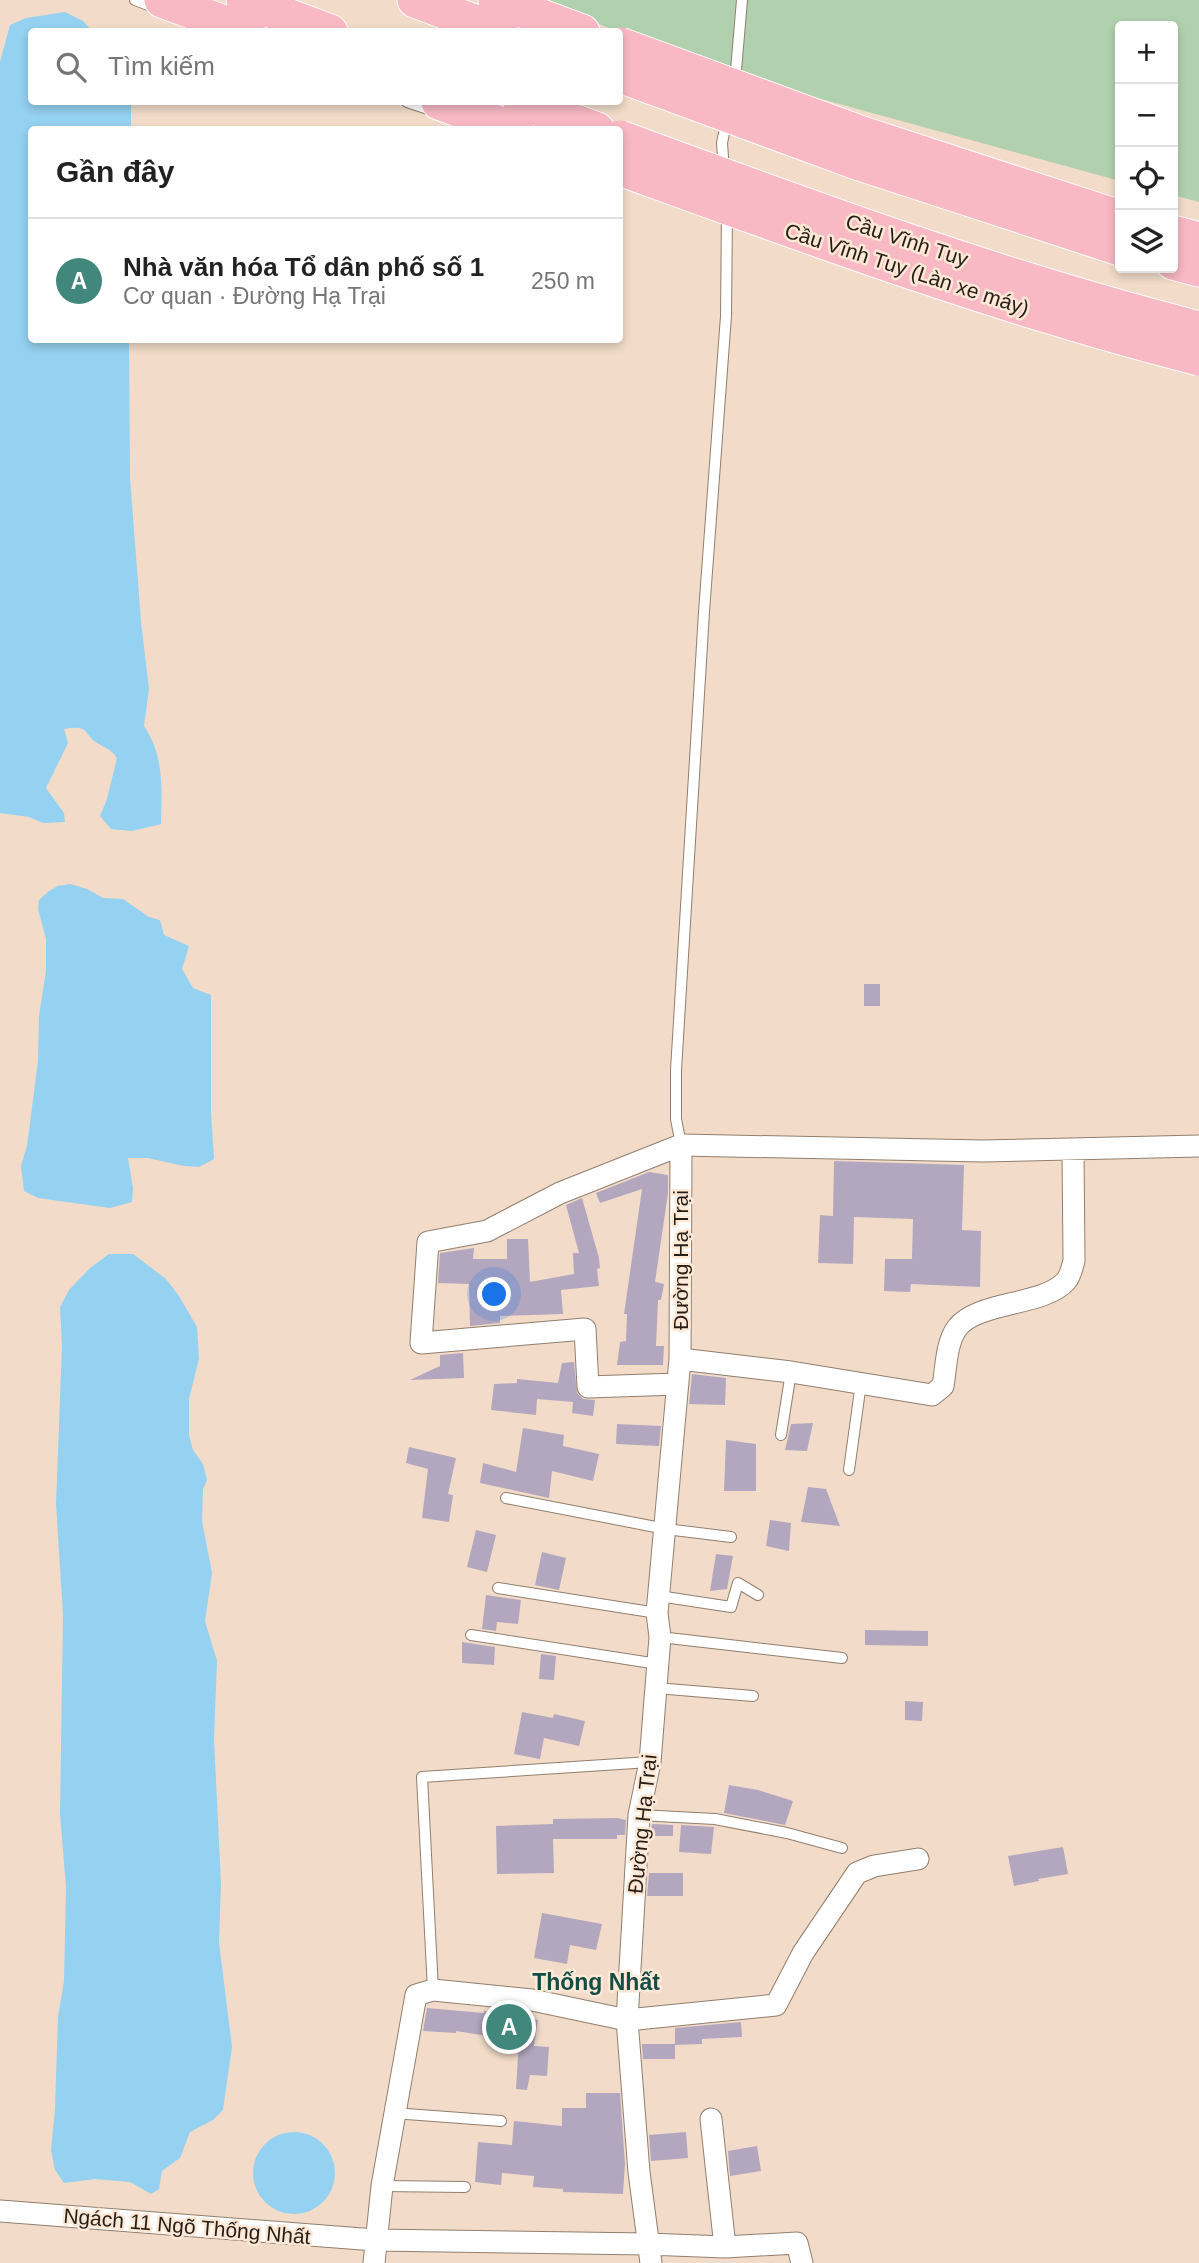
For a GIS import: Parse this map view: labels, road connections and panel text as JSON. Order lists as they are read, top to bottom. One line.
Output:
{"streets":{"highway":["Cầu Vĩnh Tuy","Cầu Vĩnh Tuy (Làn xe máy)"],"street":["Đường Hạ Trại","Ngách 11 Ngõ Thống Nhất"]},"crossings":[["Đường Hạ Trại","Ngách 11 Ngõ Thống Nhất"]],"districts":["Thống Nhất"],"page":{"map_buttons":["+","−"],"search":"Tìm kiếm","heading":"Gần đây","list":[{"mark":"A","name":"Nhà văn hóa Tổ dân phố số 1","note":"Cơ quan · Đường Hạ Trại","value":"250 m"}],"pins":"A"}}
